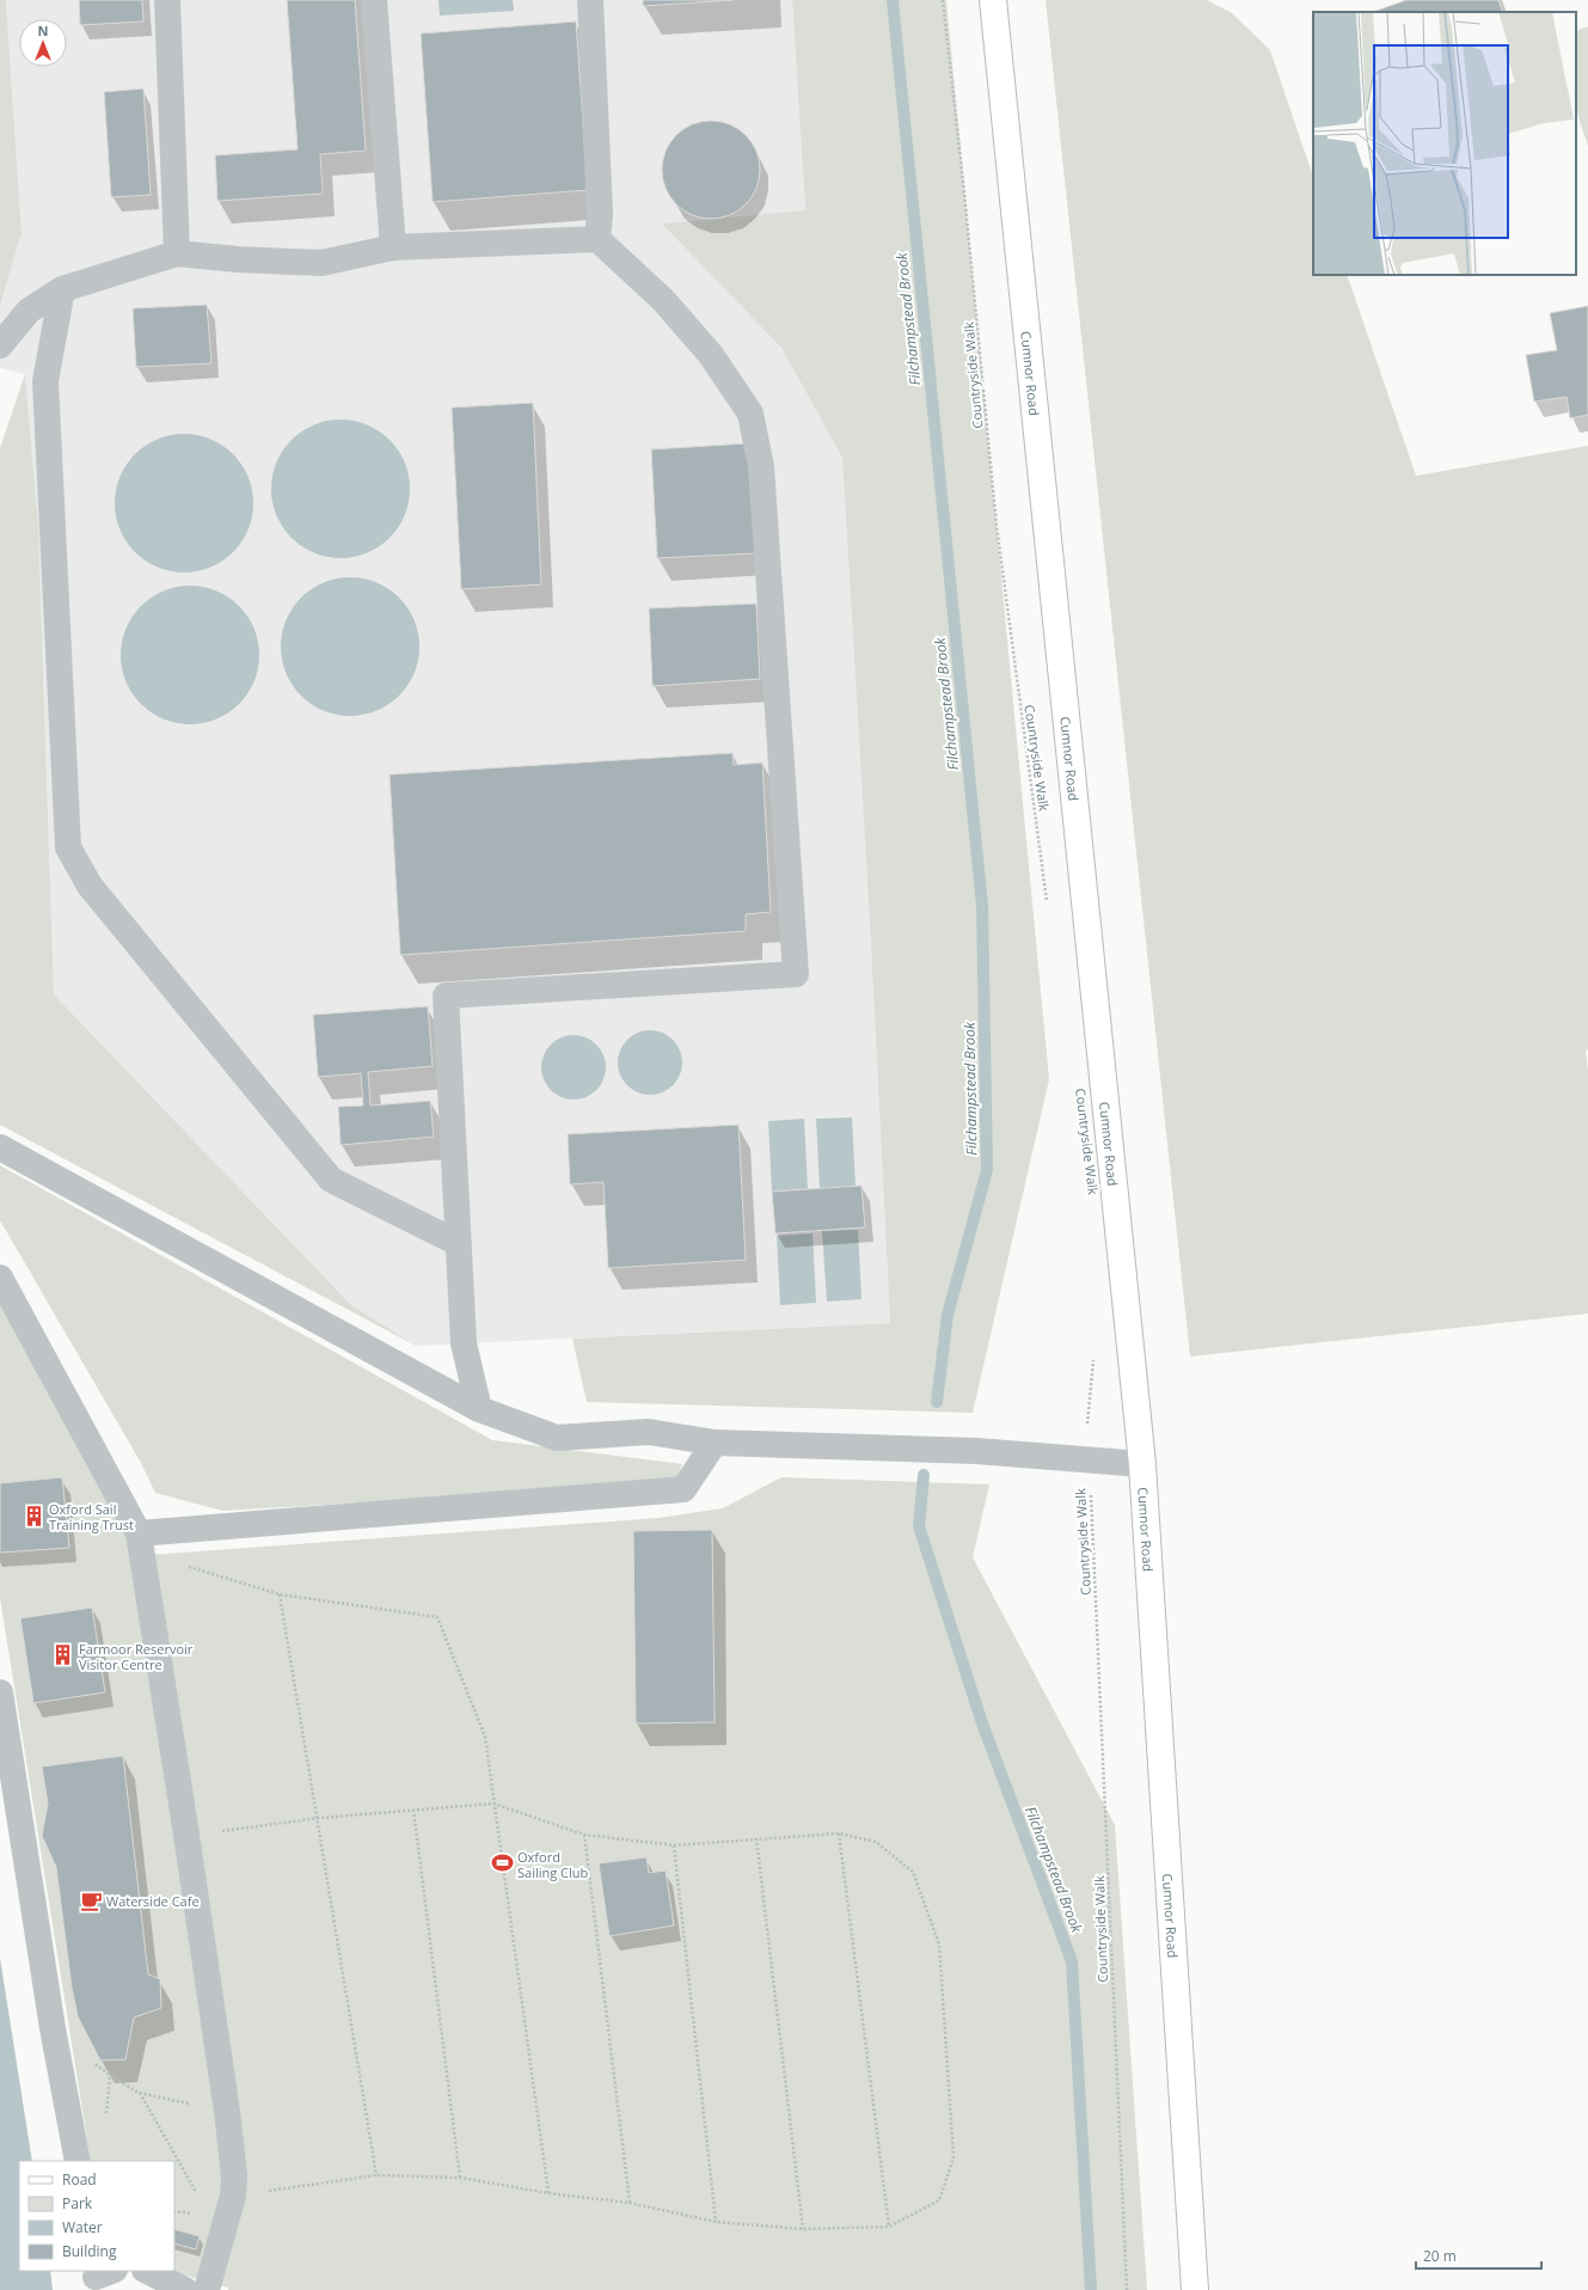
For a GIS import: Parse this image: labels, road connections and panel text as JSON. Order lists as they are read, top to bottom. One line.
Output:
{"streets":{"main road":["Cumnor Road"],"path":["Countryside Walk"]},"water":["Filchampstead Brook"],"places":{"building":["Oxford Sail Training Trust","Farmoor Reservoir Visitor Centre"],"sports":["Oxford Sailing Club"],"cafe":["Waterside Cafe"]},"legend":["Road","Park","Water","Building"],"scale_bar":"20 m","north":"top"}
